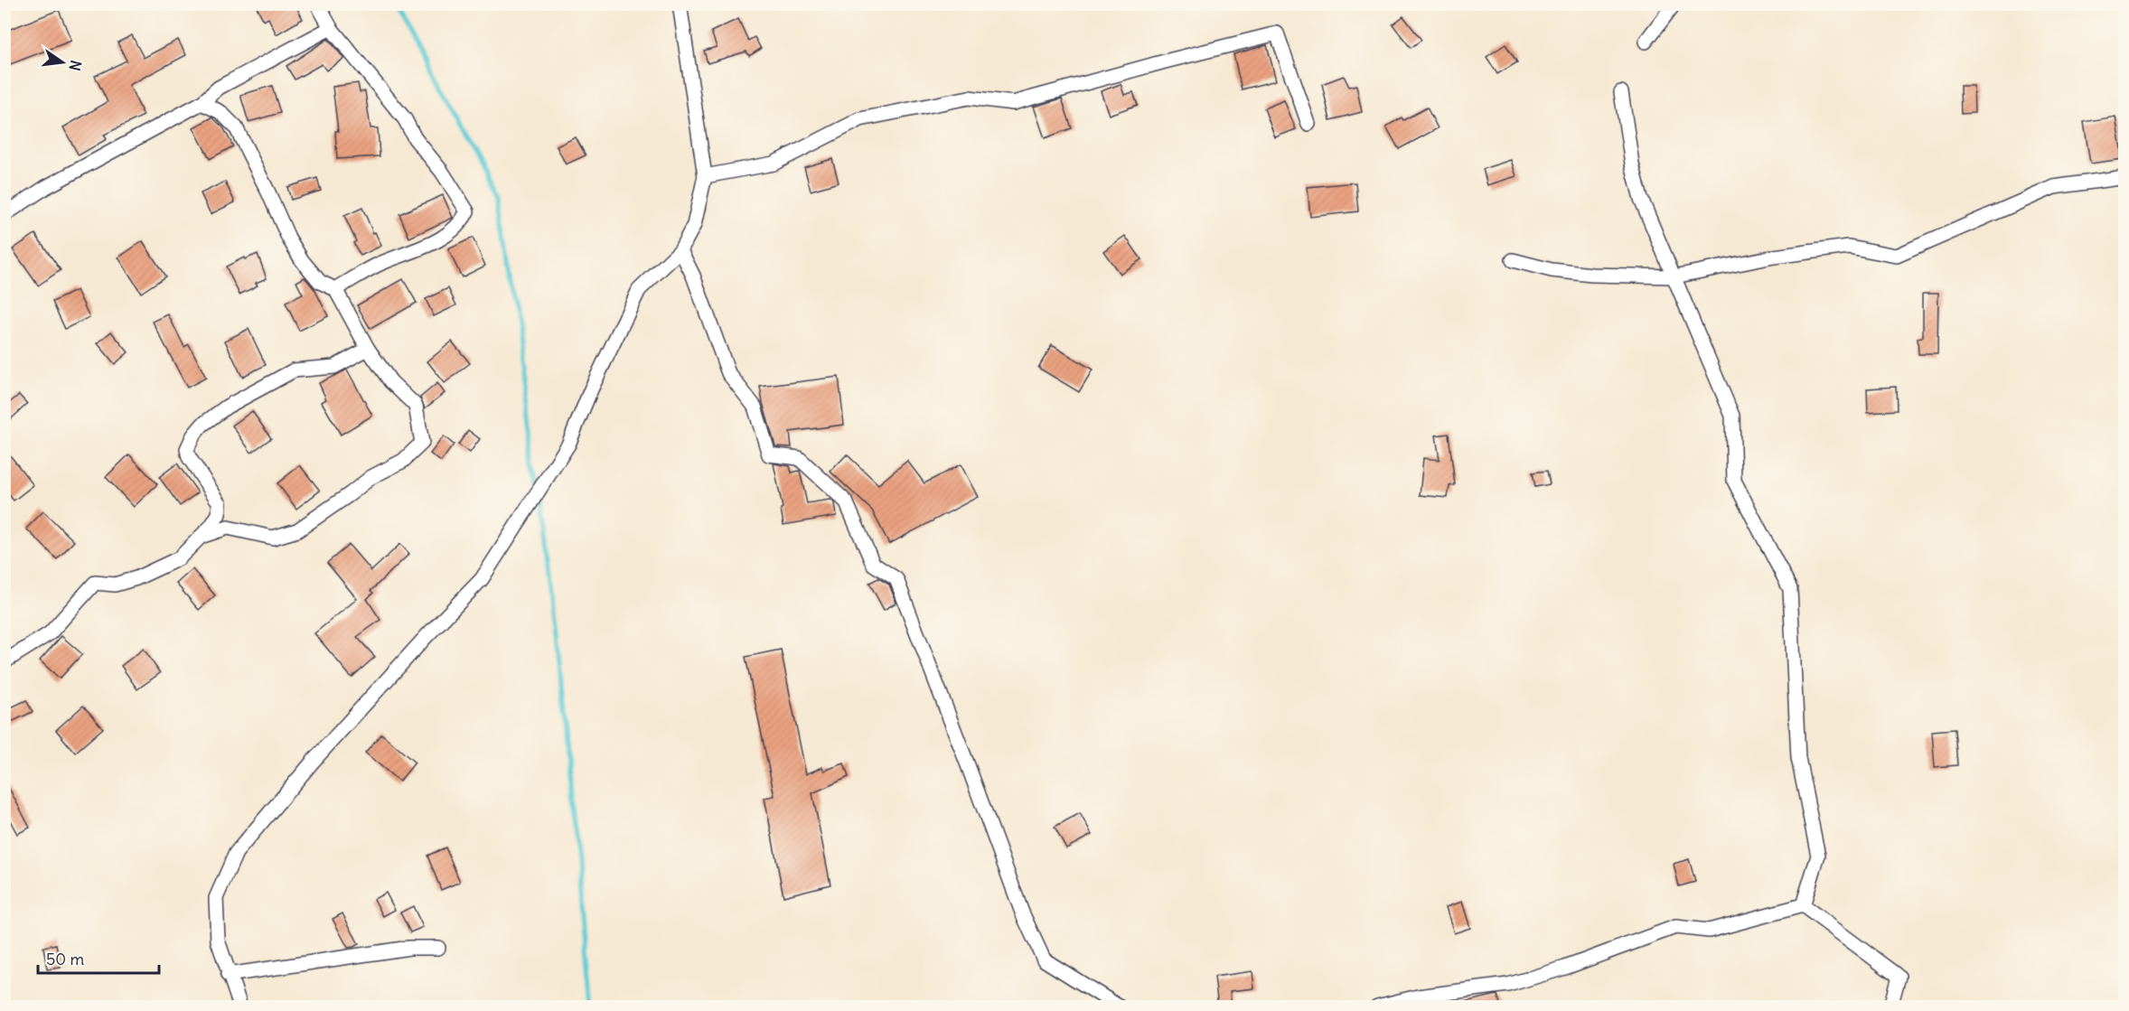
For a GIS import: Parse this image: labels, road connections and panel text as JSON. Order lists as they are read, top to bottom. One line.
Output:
{"scale_bar":"50 m","north":"right"}
